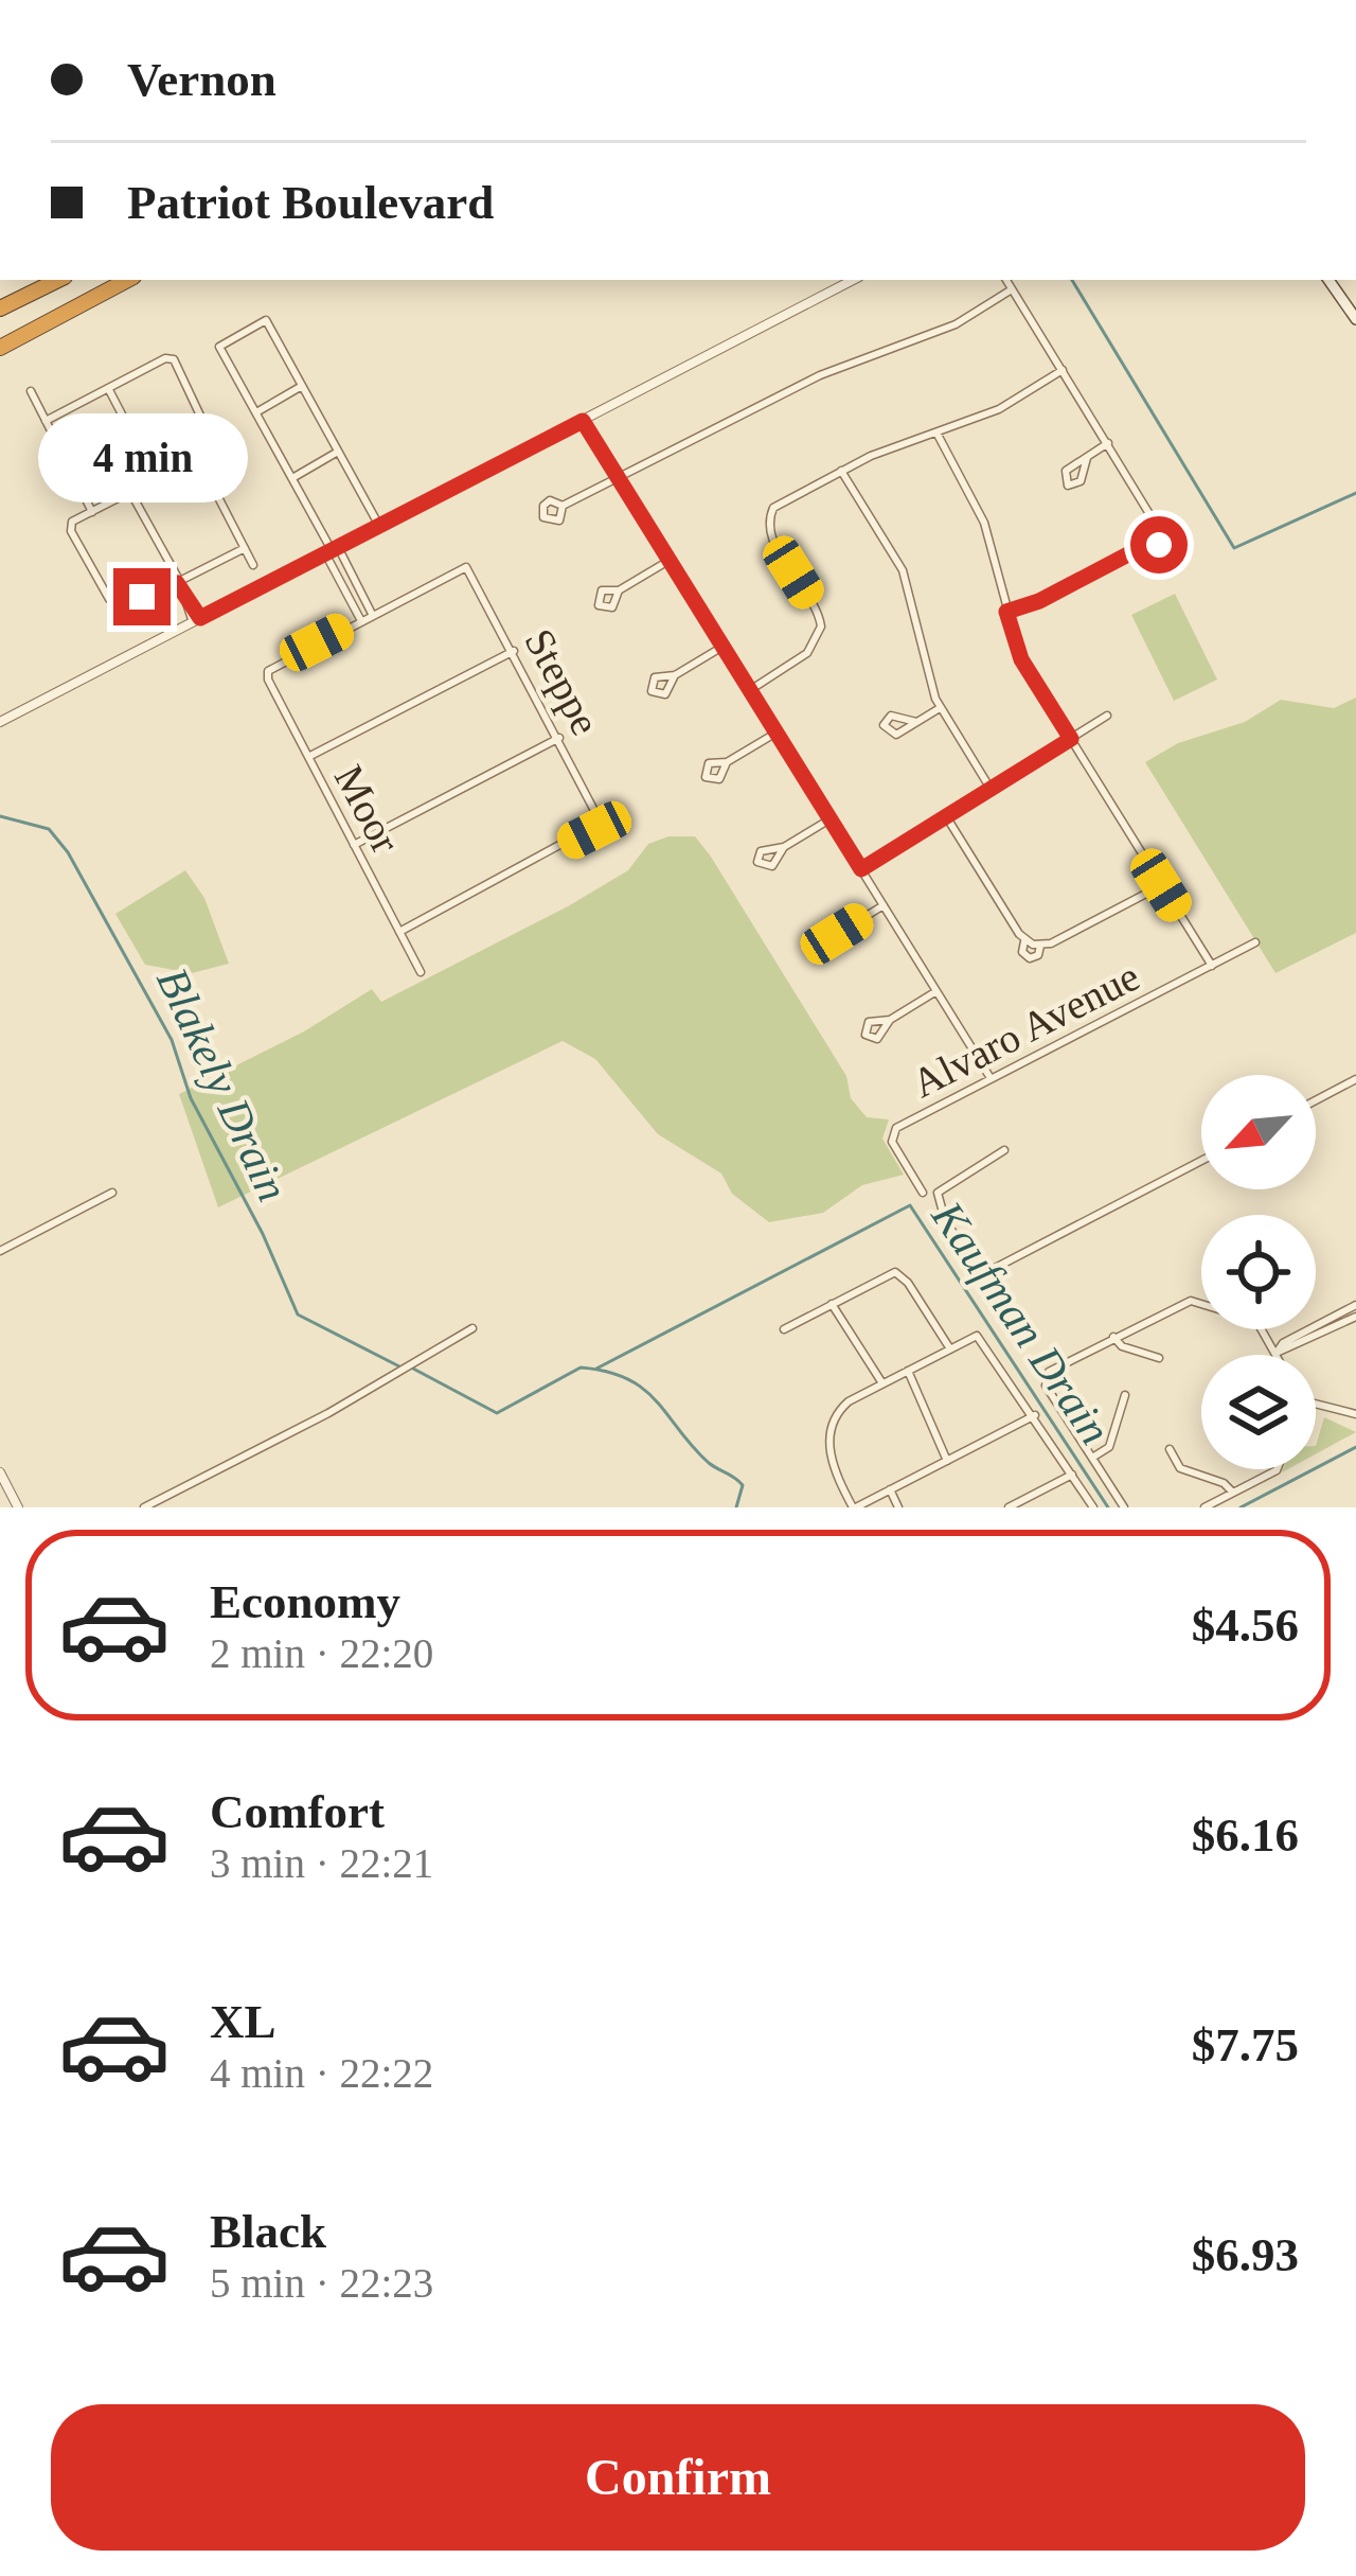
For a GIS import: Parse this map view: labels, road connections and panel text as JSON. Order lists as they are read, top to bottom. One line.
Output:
{"streets":{"street":["Steppe","Moor","Alvaro Avenue"]},"crossings":[["Steppe","Moor"]],"water":["Blakely Drain","Kaufman Drain"],"north":"bottom left","page":{"banner":["Vernon","Patriot Boulevard"],"bubble":"4 min","list":[{"name":"Economy","note":"2 min · 22:20","value":"$4.56"},{"name":"Comfort","note":"3 min · 22:21","value":"$6.16"},{"name":"XL","note":"4 min · 22:22","value":"$7.75"},{"name":"Black","note":"5 min · 22:23","value":"$6.93"}],"buttons":"Confirm"}}
